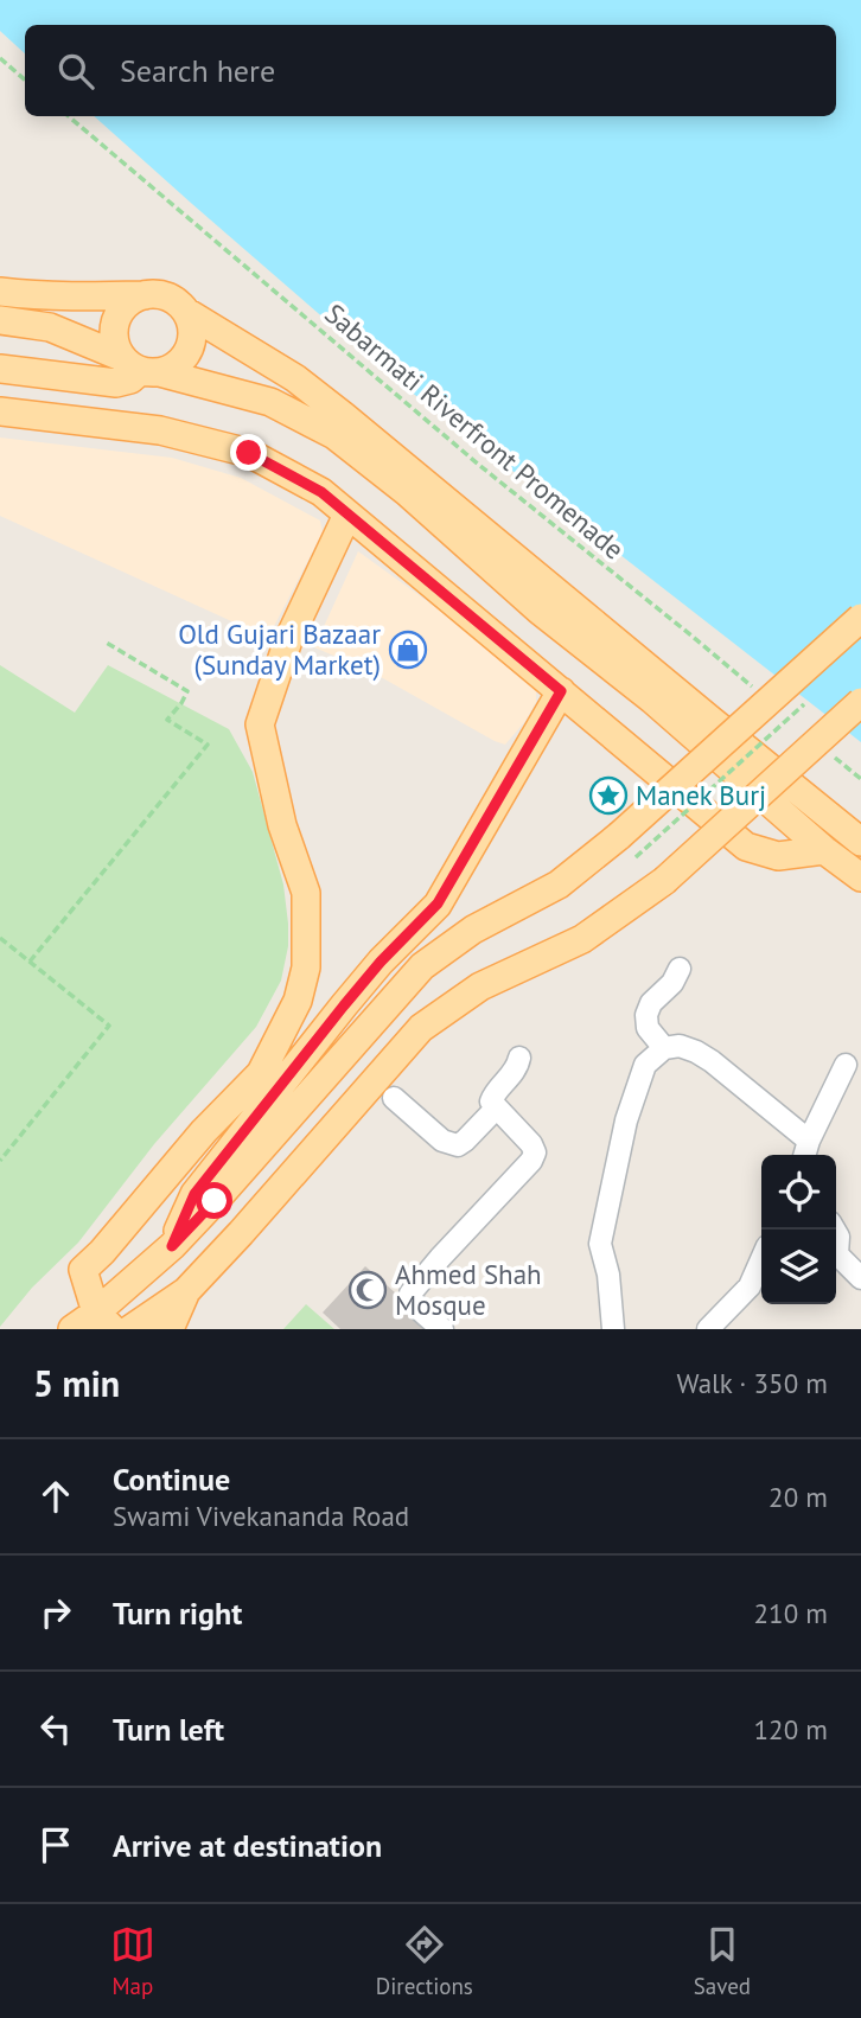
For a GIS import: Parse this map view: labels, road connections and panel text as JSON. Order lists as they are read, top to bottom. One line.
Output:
{"streets":{"path":["Sabarmati Riverfront Promenade"]},"places":{"shop":["Old Gujari Bazaar (Sunday Market)"],"place":["Manek Burj"],"mosque":["Ahmed Shah Mosque"]},"page":{"search":"Search here","heading":["5 min","Walk · 350 m"],"list":[["Continue","Swami Vivekananda Road","20 m"],["Turn right","210 m"],["Turn left","120 m"],"Arrive at destination"],"nav":["Map","Directions","Saved"]}}
